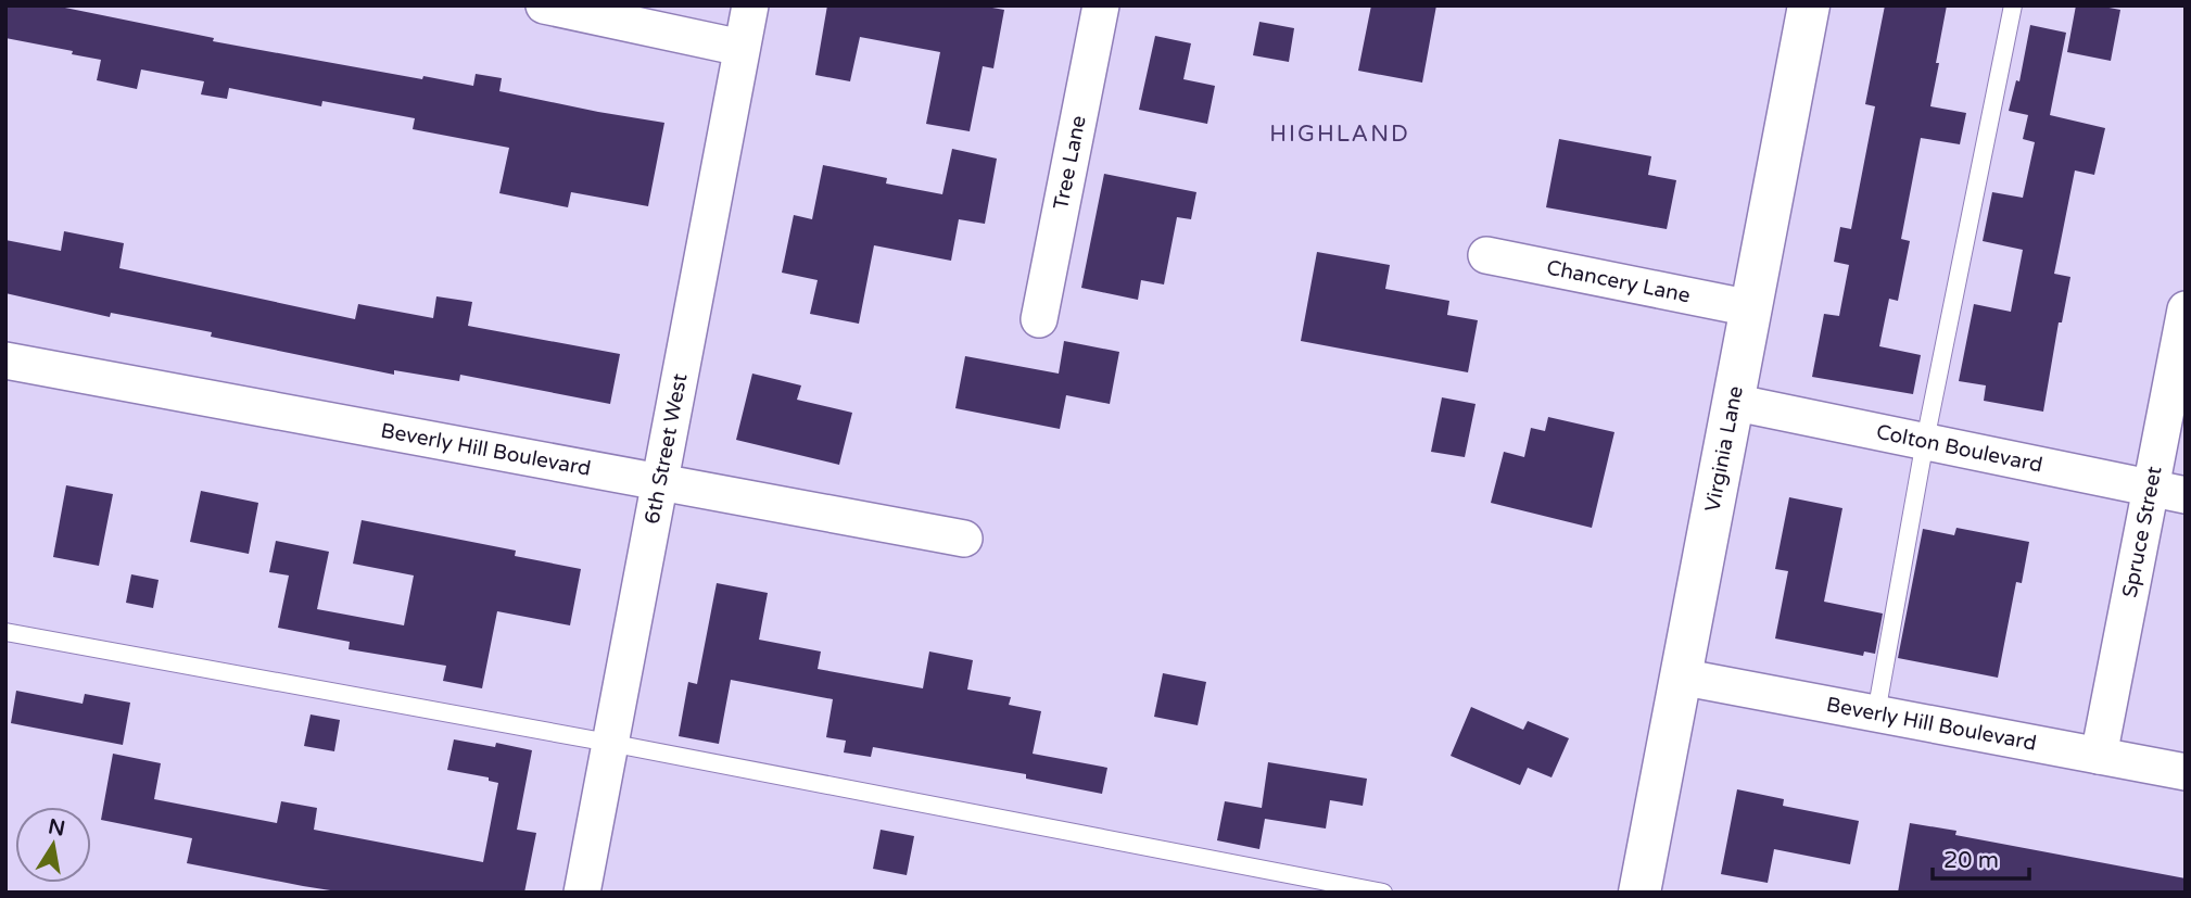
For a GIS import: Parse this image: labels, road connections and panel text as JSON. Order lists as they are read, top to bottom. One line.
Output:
{"streets":{"street":["Tree Lane","Chancery Lane","Beverly Hill Boulevard","Virginia Lane","Colton Boulevard","6th Street West","Spruce Street"]},"crossings":[["Chancery Lane","Virginia Lane"],["Beverly Hill Boulevard","Virginia Lane"],["Beverly Hill Boulevard","6th Street West"],["Beverly Hill Boulevard","Spruce Street"],["Virginia Lane","Colton Boulevard"],["Colton Boulevard","Spruce Street"]],"districts":["HIGHLAND"],"scale_bar":"20 m","north":"top"}
